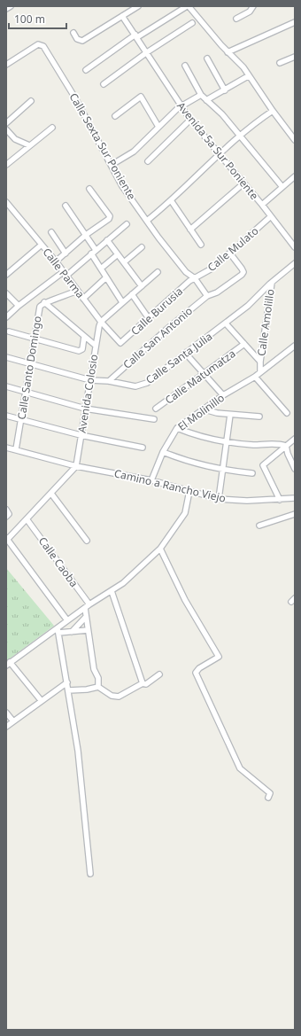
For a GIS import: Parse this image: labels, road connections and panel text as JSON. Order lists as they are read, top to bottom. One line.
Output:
{"streets":{"street":["Calle Sexta Sur Poniente","Avenida 5a Sur Poniente","Calle Mulato","Calle Parma","Calle Burusia","Calle Amolillo","Calle San Antonio","Calle Santa Julia","Calle Santo Domingo","Calle Matumatza","Avenida Colosio","El Molinillo","Camino a Rancho Viejo","Calle Caoba"]},"crossings":[["Calle Sexta Sur Poniente","Calle Mulato"],["Calle Sexta Sur Poniente","Calle Burusia"],["Calle Sexta Sur Poniente","Calle San Antonio"],["Avenida 5a Sur Poniente","Calle Mulato"],["Calle Mulato","Calle Burusia"],["Calle Mulato","Calle San Antonio"],["Calle Parma","Calle Burusia"],["Calle Parma","Calle Santo Domingo"],["Calle Parma","Avenida Colosio"],["Calle Amolillo","Calle Santa Julia"],["Calle Amolillo","El Molinillo"],["Calle San Antonio","Calle Santa Julia"],["Calle Santa Julia","Calle Santo Domingo"],["Calle Santa Julia","Avenida Colosio"],["Calle Santo Domingo","Camino a Rancho Viejo"],["Avenida Colosio","Camino a Rancho Viejo"],["El Molinillo","Camino a Rancho Viejo"]],"scale_bar":"100 m"}
